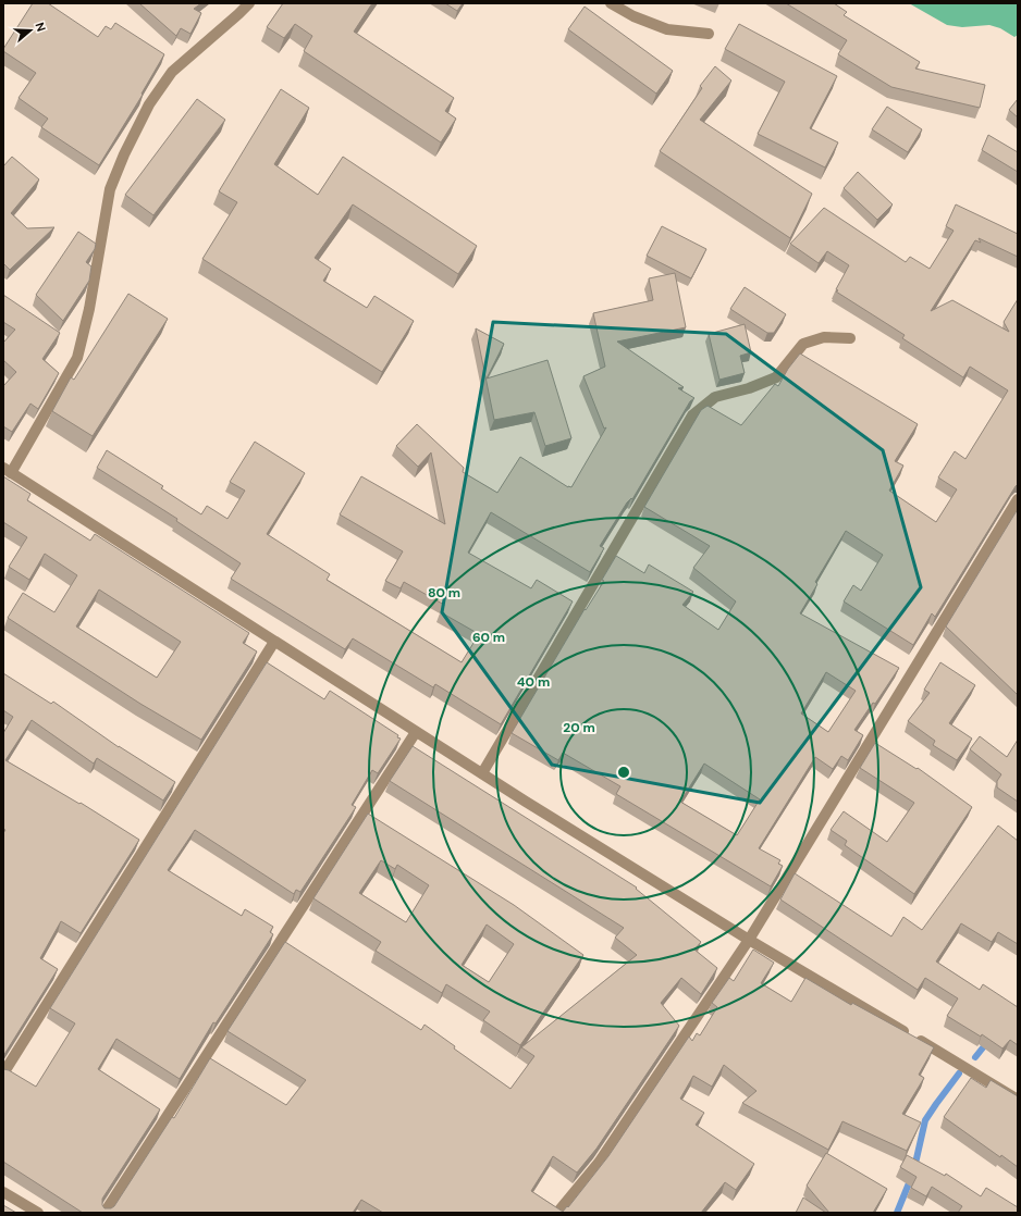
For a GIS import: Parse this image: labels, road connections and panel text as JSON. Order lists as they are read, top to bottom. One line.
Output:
{"north":"right","rings":["80 m","60 m","40 m","20 m"]}
